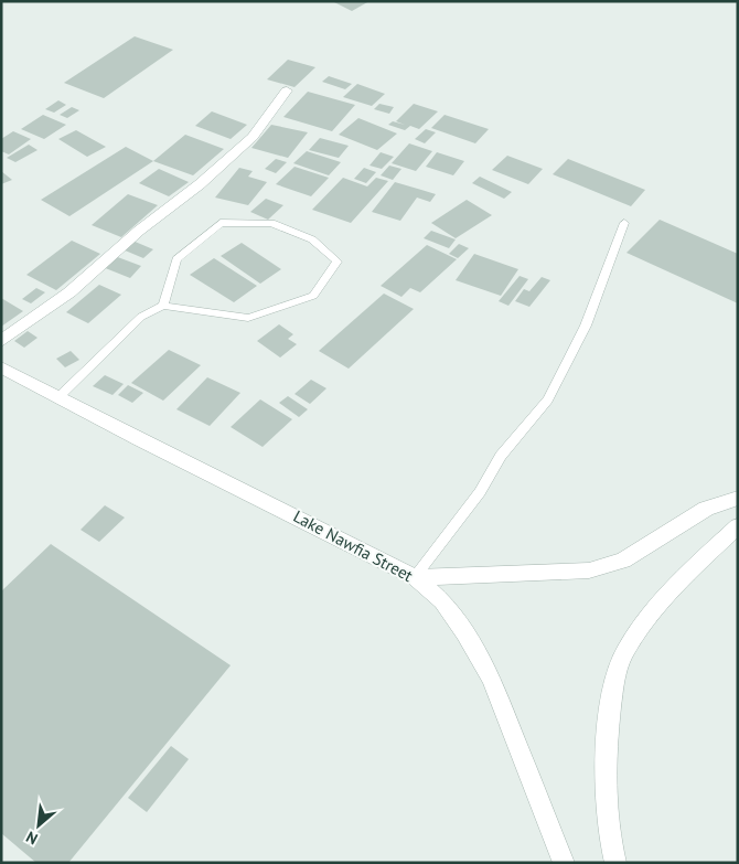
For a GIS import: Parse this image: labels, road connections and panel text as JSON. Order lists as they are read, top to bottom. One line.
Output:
{"streets":{"street":["Lake Nawfia Street"]},"north":"bottom left"}
